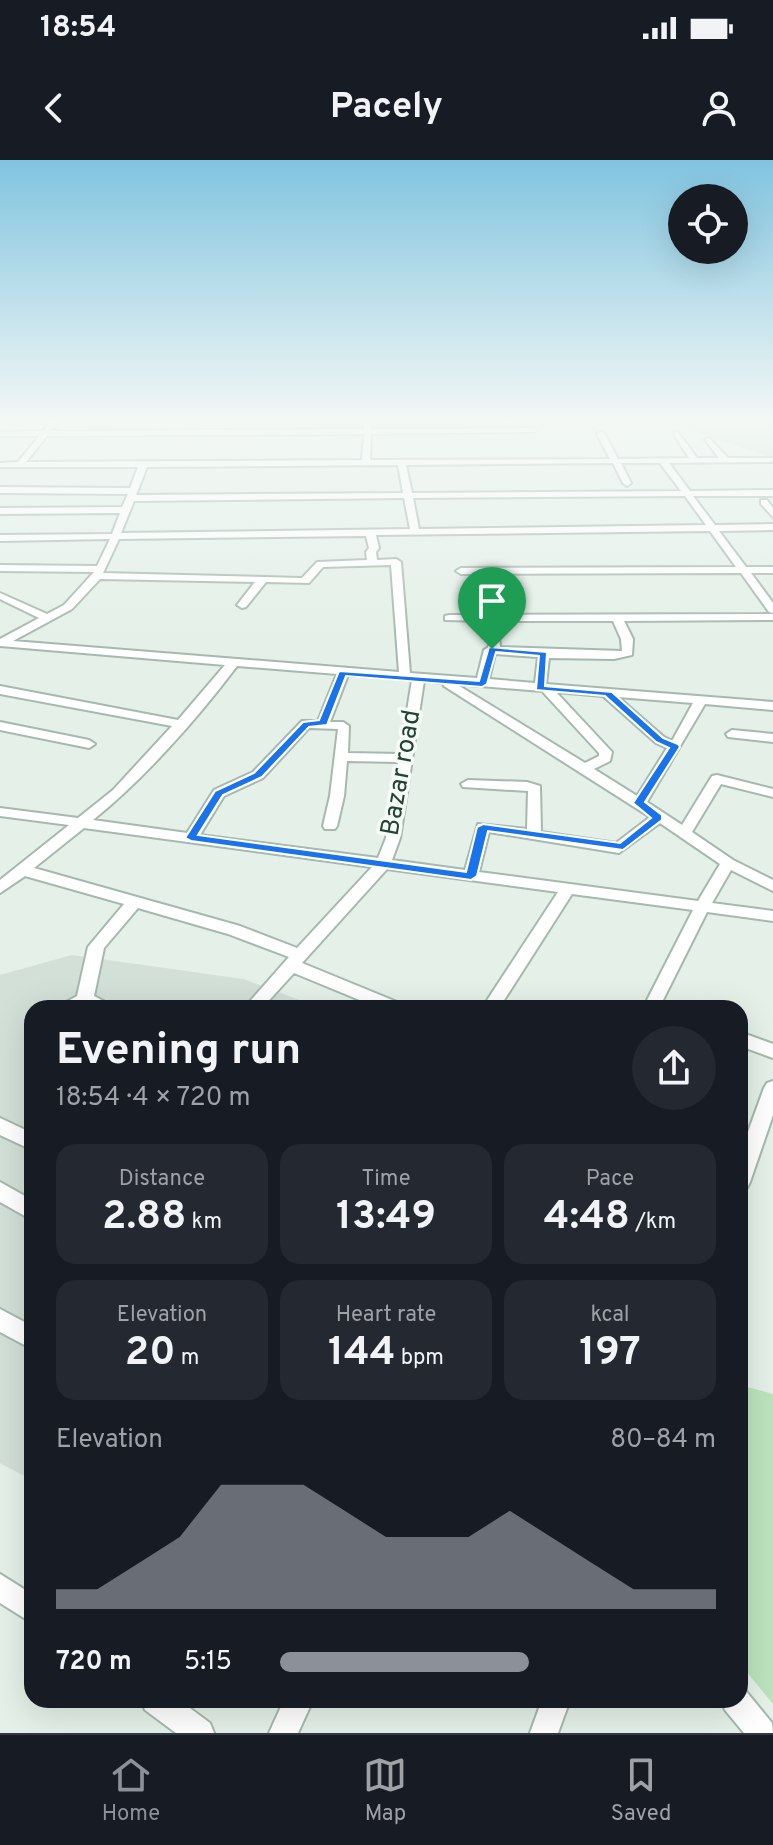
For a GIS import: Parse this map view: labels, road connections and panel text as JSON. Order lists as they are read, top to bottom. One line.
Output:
{"streets":{"street":["Bazar road"]},"page":{"status":"18:54","header":"Pacely","heading":["Evening run","18:54 · 4 × 720 m"],"stats":[["Distance","2.88 km"],["Time","13:49"],["Pace","4:48 /km"],["Elevation","20 m"],["Heart rate","144 bpm"],["kcal","197"]],"chart":["Elevation","80–84 m"],"list":[{"name":"720 m","note":"5:15"}],"tabs":["Home","Map","Saved"]}}
